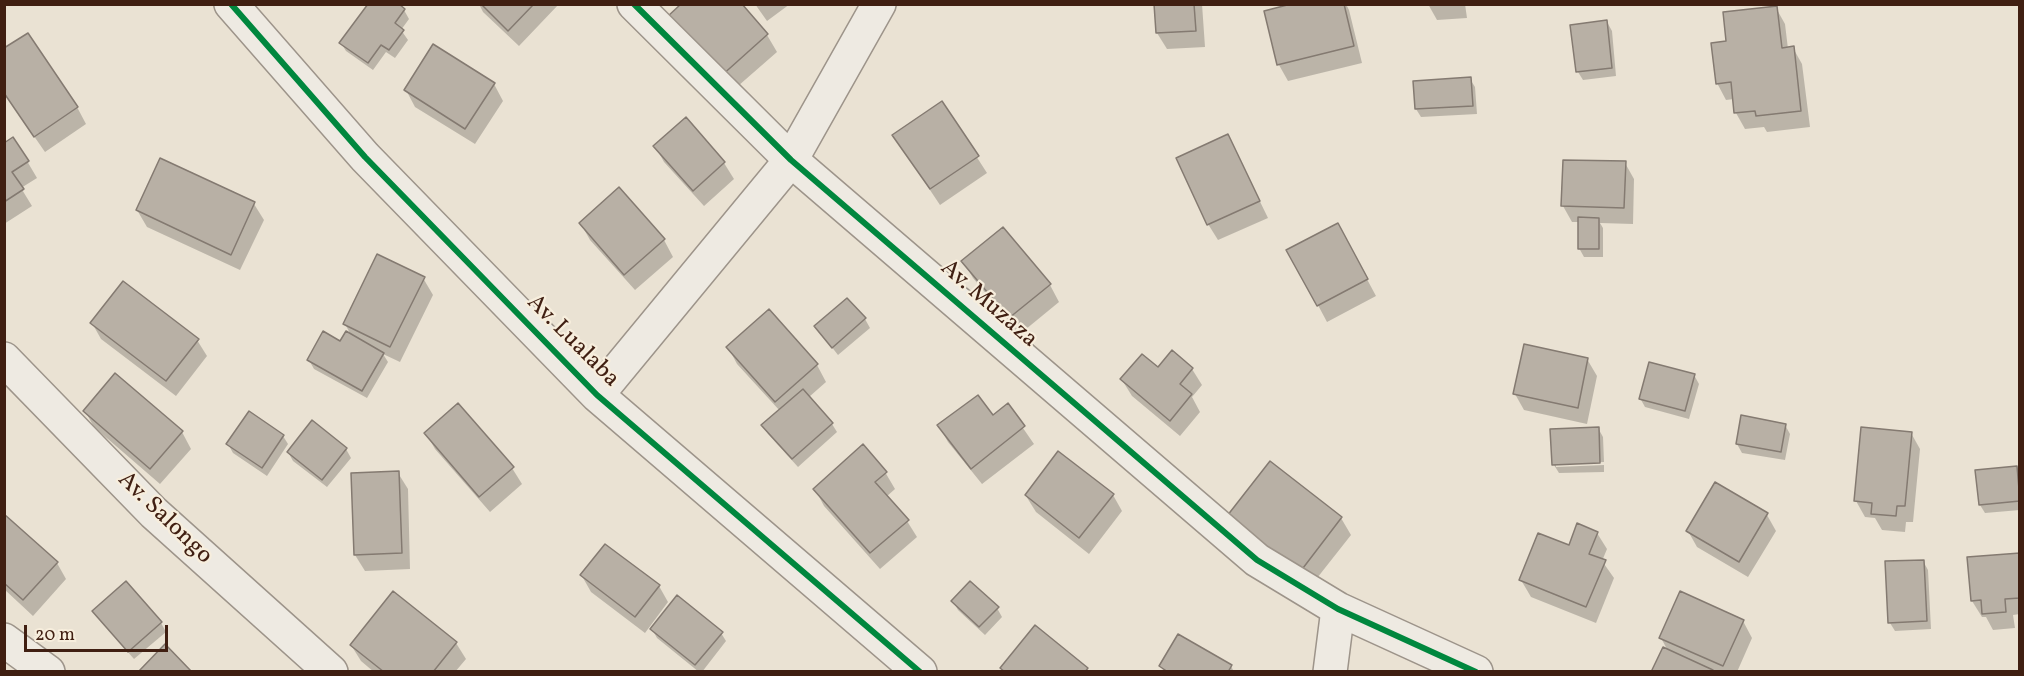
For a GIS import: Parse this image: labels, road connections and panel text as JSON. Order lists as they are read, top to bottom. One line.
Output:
{"streets":{"street":["Av. Muzaza","Av. Lualaba","Av. Salongo"]},"scale_bar":"20 m"}
